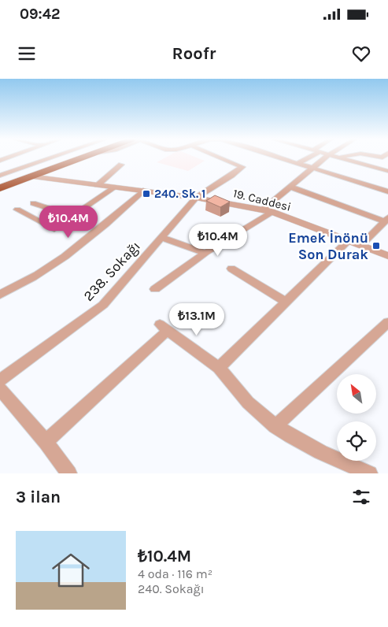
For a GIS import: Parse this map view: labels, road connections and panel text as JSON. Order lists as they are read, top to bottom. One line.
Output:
{"streets":{"street":["19. Caddesi","238. Sokağı"]},"crossings":[["19. Caddesi","238. Sokağı"]],"places":{"transit":["240. Sk. 1","Emek İnönü Son Durak"]},"north":"top left","page":{"status":"09:42","header":"Roofr","price":["₺10.4M","₺10.4M","₺13.1M"],"heading":"3 ilan","list":[{"name":"₺10.4M","note":"4 oda · 116 m² · 240. Sokağı"}]}}
